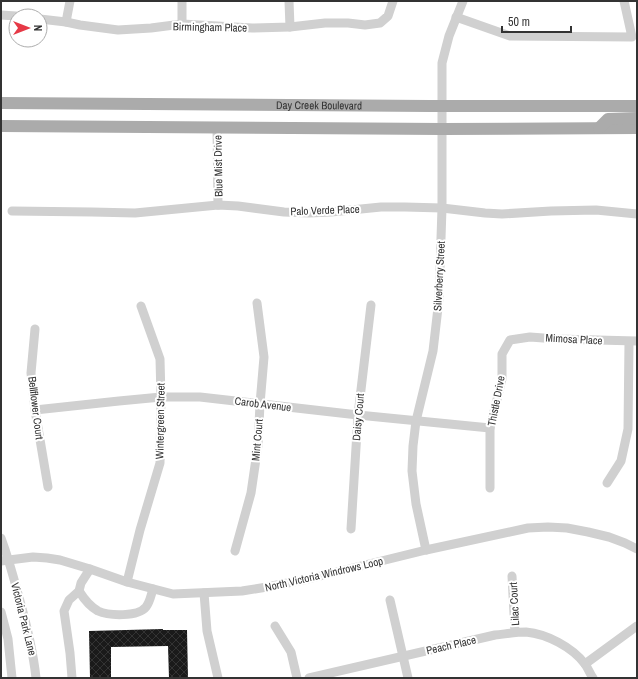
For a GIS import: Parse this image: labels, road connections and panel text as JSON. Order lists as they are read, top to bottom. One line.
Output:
{"streets":{"main road":["Day Creek Boulevard"],"street":["Birmingham Place","Blue Mist Drive","Palo Verde Place","Silverberry Street","Mimosa Place","Thistle Drive","Carob Avenue","Bellflower Court","Daisy Court","Wintergreen Street","Mint Court","North Victoria Windrows Loop","Lilac Court","Victoria Park Lane","Peach Place"]},"crossings":[["Day Creek Boulevard","Blue Mist Drive"],["Day Creek Boulevard","Silverberry Street"],["Blue Mist Drive","Palo Verde Place"],["Palo Verde Place","Silverberry Street"],["Silverberry Street","Carob Avenue"],["Silverberry Street","North Victoria Windrows Loop"],["Mimosa Place","Thistle Drive"],["Thistle Drive","Carob Avenue"],["Carob Avenue","Bellflower Court"],["Carob Avenue","Daisy Court"],["Carob Avenue","Wintergreen Street"],["Carob Avenue","Mint Court"],["Wintergreen Street","North Victoria Windrows Loop"],["North Victoria Windrows Loop","Victoria Park Lane"],["Lilac Court","Peach Place"]],"scale_bar":"50 m","north":"right"}
